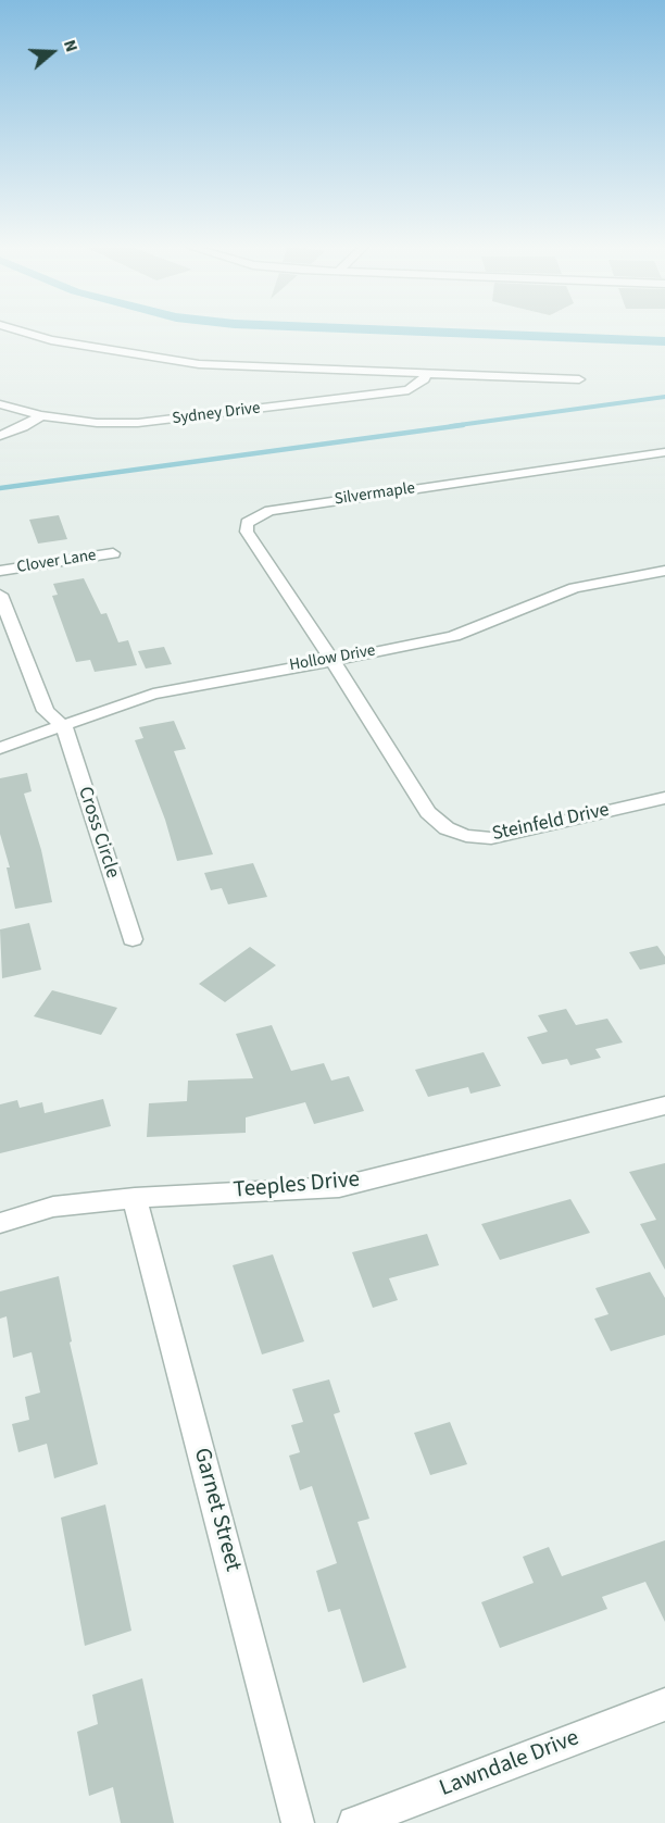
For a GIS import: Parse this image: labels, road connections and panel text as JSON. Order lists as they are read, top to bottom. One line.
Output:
{"streets":{"street":["Sydney Drive","Silvermaple","Clover Lane","Hollow Drive","Steinfeld Drive","Cross Circle","Teeples Drive","Garnet Street","Lawndale Drive"]},"crossings":[["Silvermaple","Hollow Drive"],["Silvermaple","Steinfeld Drive"],["Hollow Drive","Steinfeld Drive"],["Hollow Drive","Cross Circle"],["Teeples Drive","Garnet Street"]],"north":"right"}
